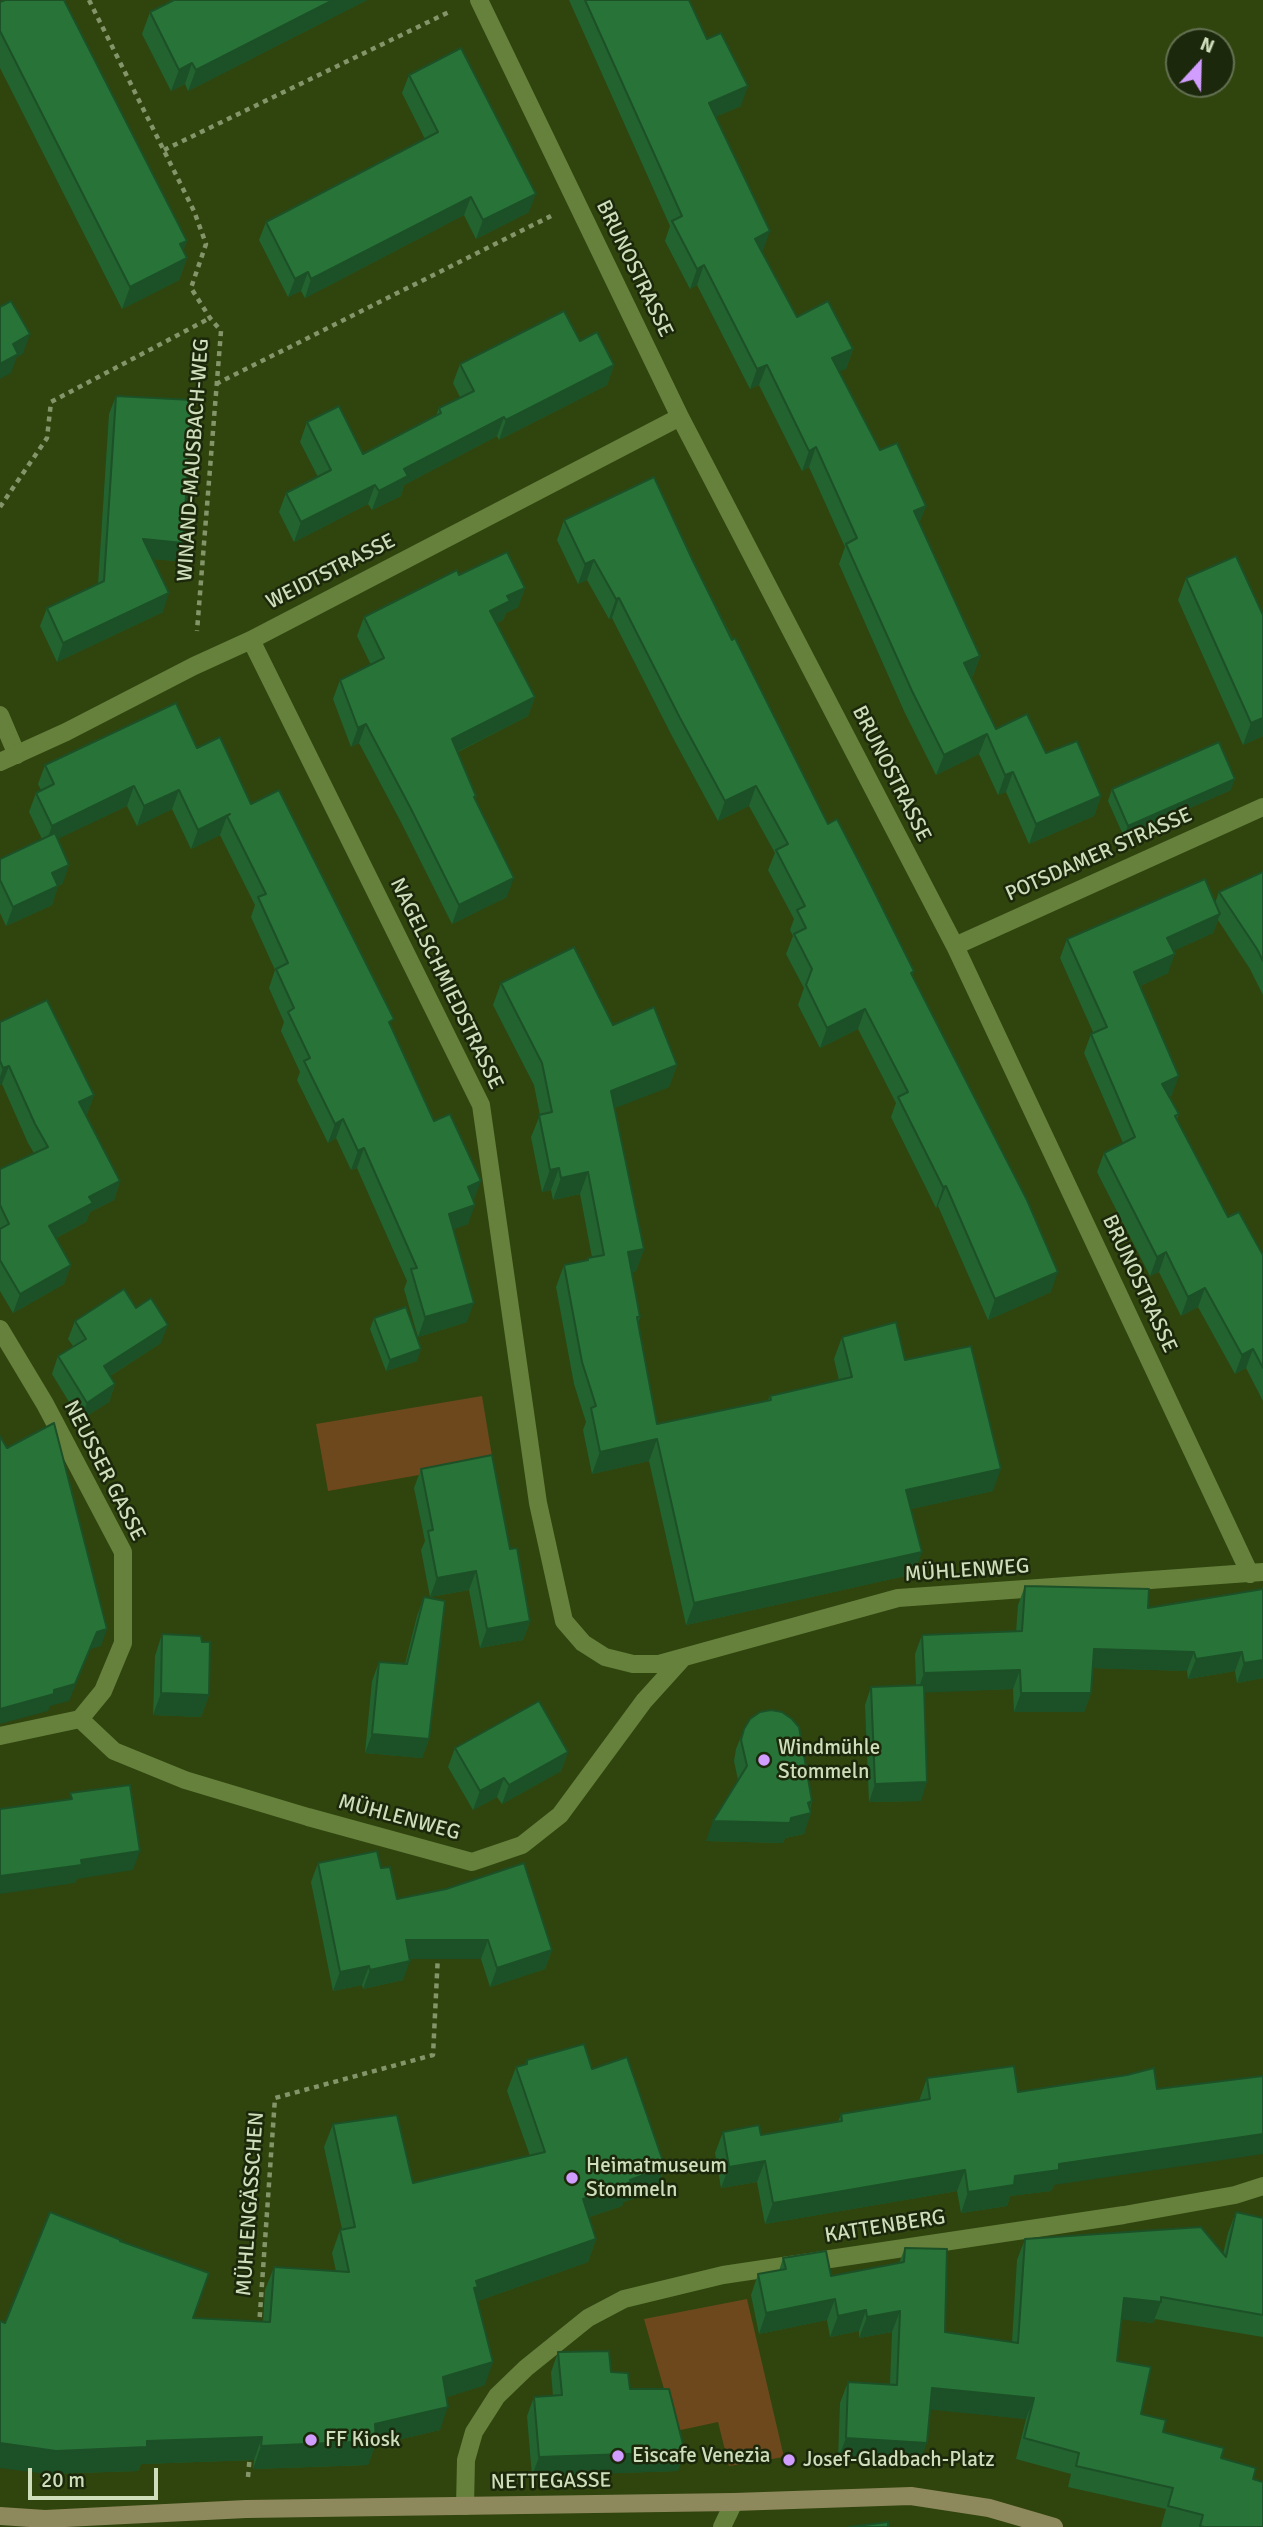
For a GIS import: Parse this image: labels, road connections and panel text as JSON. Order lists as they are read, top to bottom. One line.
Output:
{"streets":{"street":["BRUNOSTRASSE","WEIDTSTRASSE","POTSDAMER STRASSE","NAGELSCHMIEDSTRASSE","NEUSSER GASSE","MÜHLENWEG","KATTENBERG","NETTEGASSE"],"path":["WINAND-MAUSBACH-WEG","MÜHLENGÄSSCHEN"]},"crossings":[["BRUNOSTRASSE","WEIDTSTRASSE"],["BRUNOSTRASSE","POTSDAMER STRASSE"],["BRUNOSTRASSE","MÜHLENWEG"],["WINAND-MAUSBACH-WEG","WEIDTSTRASSE"],["WEIDTSTRASSE","NAGELSCHMIEDSTRASSE"],["NAGELSCHMIEDSTRASSE","MÜHLENWEG"],["NEUSSER GASSE","MÜHLENWEG"],["KATTENBERG","NETTEGASSE"]],"places":["Windmühle Stommeln","Heimatmuseum Stommeln","FF Kiosk","Eiscafe Venezia","Josef-Gladbach-Platz"],"scale_bar":"20 m","north":"top"}
